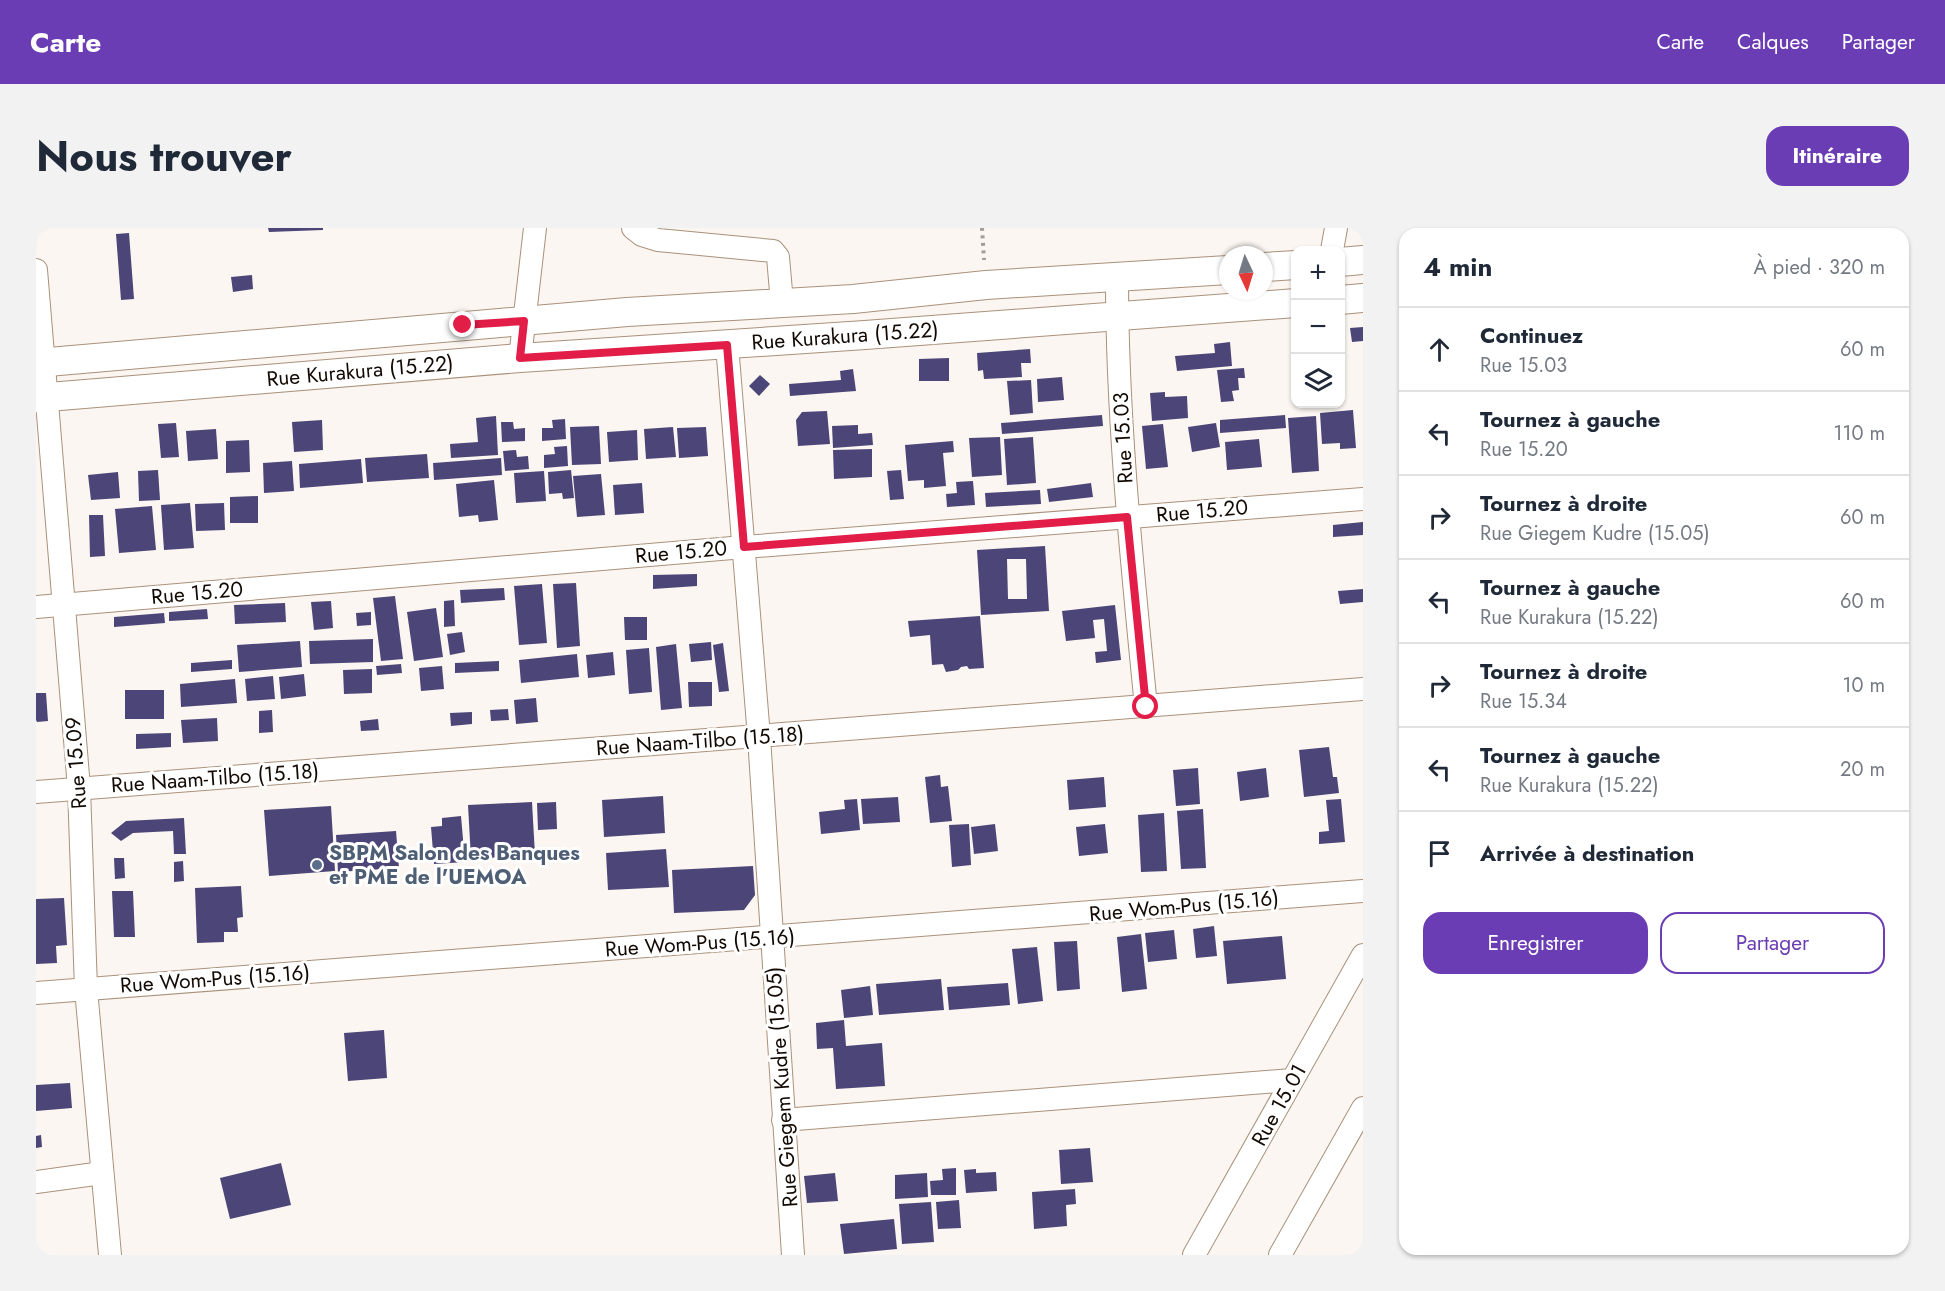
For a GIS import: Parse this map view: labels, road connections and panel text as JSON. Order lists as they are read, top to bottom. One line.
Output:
{"streets":{"main road":["Rue Kurakura (15.22)"],"street":["Rue 15.03","Rue 15.20","Rue Naam-Tilbo (15.18)","Rue 15.09","Rue Wom-Pus (15.16)","Rue Giegem Kudre (15.05)","Rue 15.01"]},"crossings":[["Rue Kurakura (15.22)","Rue 15.03"],["Rue Kurakura (15.22)","Rue 15.09"],["Rue Kurakura (15.22)","Rue Giegem Kudre (15.05)"],["Rue 15.03","Rue 15.20"],["Rue 15.03","Rue Naam-Tilbo (15.18)"],["Rue 15.20","Rue 15.09"],["Rue 15.20","Rue Giegem Kudre (15.05)"],["Rue Naam-Tilbo (15.18)","Rue 15.09"],["Rue Naam-Tilbo (15.18)","Rue Giegem Kudre (15.05)"],["Rue 15.09","Rue Wom-Pus (15.16)"],["Rue Wom-Pus (15.16)","Rue Giegem Kudre (15.05)"]],"places":["SBPM Salon des Banques et PME de l'UEMOA"],"north":"bottom","page":{"header":"Carte","nav":["Carte","Calques","Partager"],"title":"Nous trouver","buttons":["Itinéraire",["Enregistrer","Partager"]],"heading":["4 min","À pied · 320 m"],"map_buttons":["+","−"],"list":[["Continuez","Rue 15.03","60 m"],["Tournez à gauche","Rue 15.20","110 m"],["Tournez à droite","Rue Giegem Kudre (15.05)","60 m"],["Tournez à gauche","Rue Kurakura (15.22)","60 m"],["Tournez à droite","Rue 15.34","10 m"],["Tournez à gauche","Rue Kurakura (15.22)","20 m"],"Arrivée à destination"]}}
